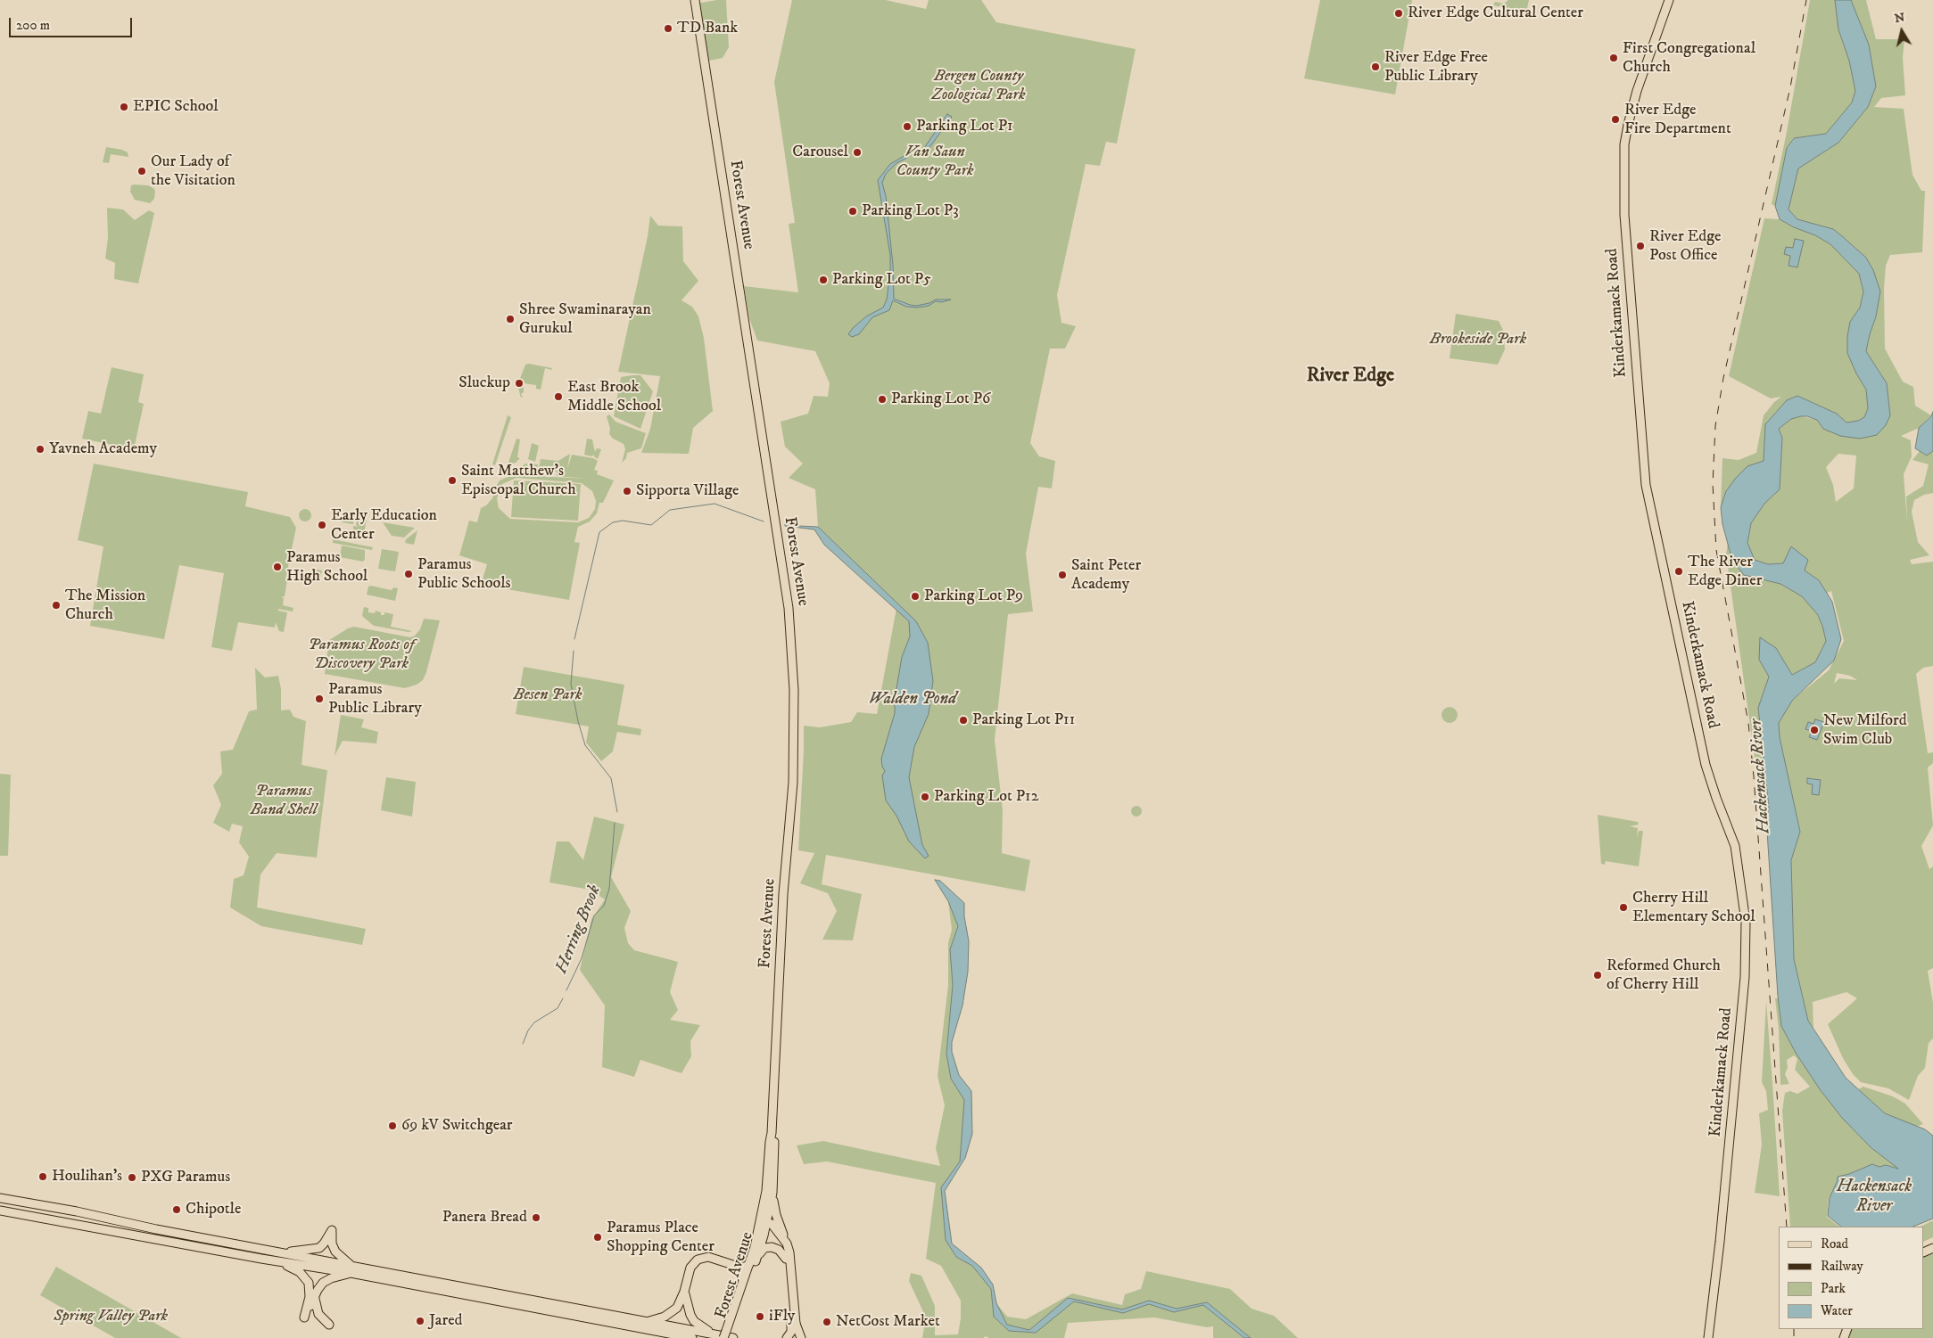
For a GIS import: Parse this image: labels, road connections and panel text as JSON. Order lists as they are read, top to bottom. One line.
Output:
{"streets":{"main road":["Forest Avenue","Kinderkamack Road"]},"districts":["River Edge"],"water":["Walden Pond","Hackensack River","Herring Brook"],"parks":["Bergen County Zoological Park","Van Saun County Park","Brookeside Park","Paramus Roots of Discovery Park","Besen Park","Paramus Band Shell","Spring Valley Park"],"places":["River Edge Cultural Center","TD Bank","First Congregational Church","River Edge Free Public Library","EPIC School","River Edge Fire Department","Parking Lot P1","Carousel","Our Lady of the Visitation","Parking Lot P3","River Edge Post Office","Parking Lot P5","Shree Swaminarayan Gurukul","Sluckup","East Brook Middle School","Parking Lot P6","Yavneh Academy","Saint Matthew's Episcopal Church","Sipporta Village","Early Education Center","Paramus High School","The River Edge Diner","Paramus Public Schools","Saint Peter Academy","Parking Lot P9","The Mission Church","Paramus Public Library","Parking Lot P11","New Milford Swim Club","Parking Lot P12","Cherry Hill Elementary School","Reformed Church of Cherry Hill","69 kV Switchgear","Houlihan's","PXG Paramus","Chipotle","Panera Bread","Paramus Place Shopping Center","iFly","Jared","NetCost Market"],"legend":["Road","Railway","Park","Water"],"scale_bar":"200 m","north":"top"}
